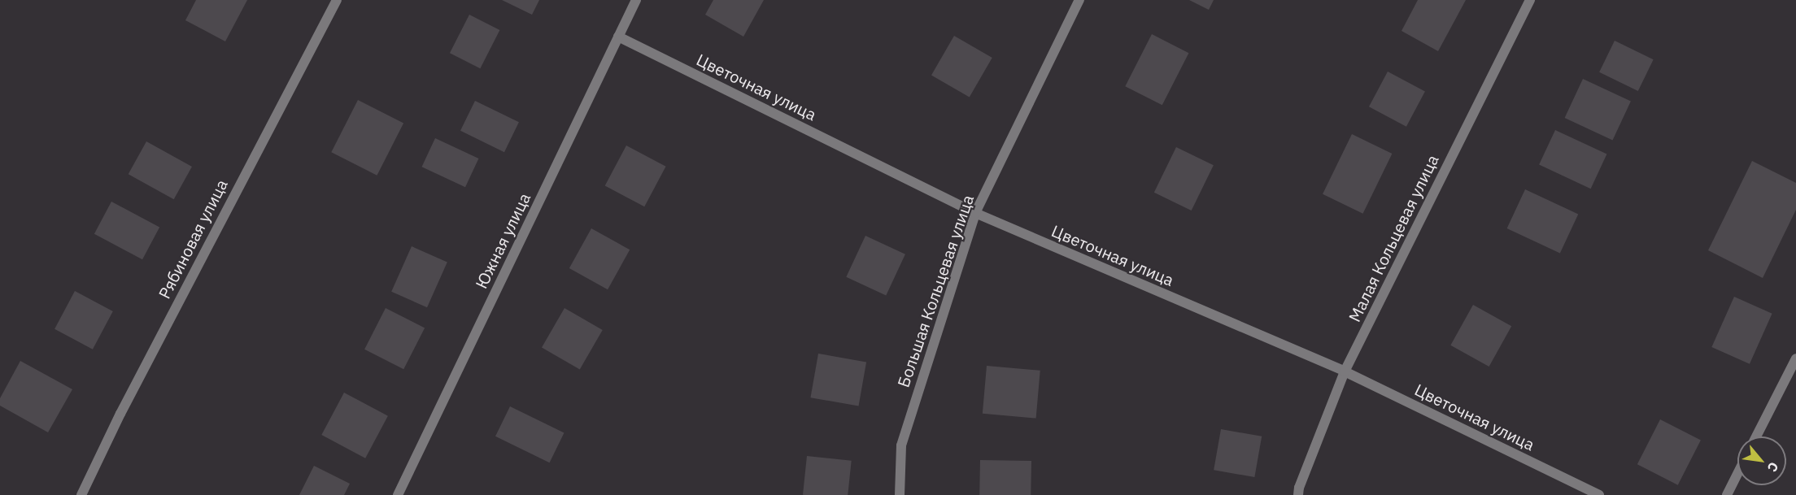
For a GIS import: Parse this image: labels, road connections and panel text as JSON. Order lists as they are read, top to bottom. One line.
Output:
{"streets":{"street":["Цветочная улица","Малая Кольцевая улица","Рябиновая улица","Южная улица","Большая Кольцевая улица"]},"crossings":[["Цветочная улица","Малая Кольцевая улица"],["Цветочная улица","Южная улица"],["Цветочная улица","Большая Кольцевая улица"]],"north":"bottom right"}
